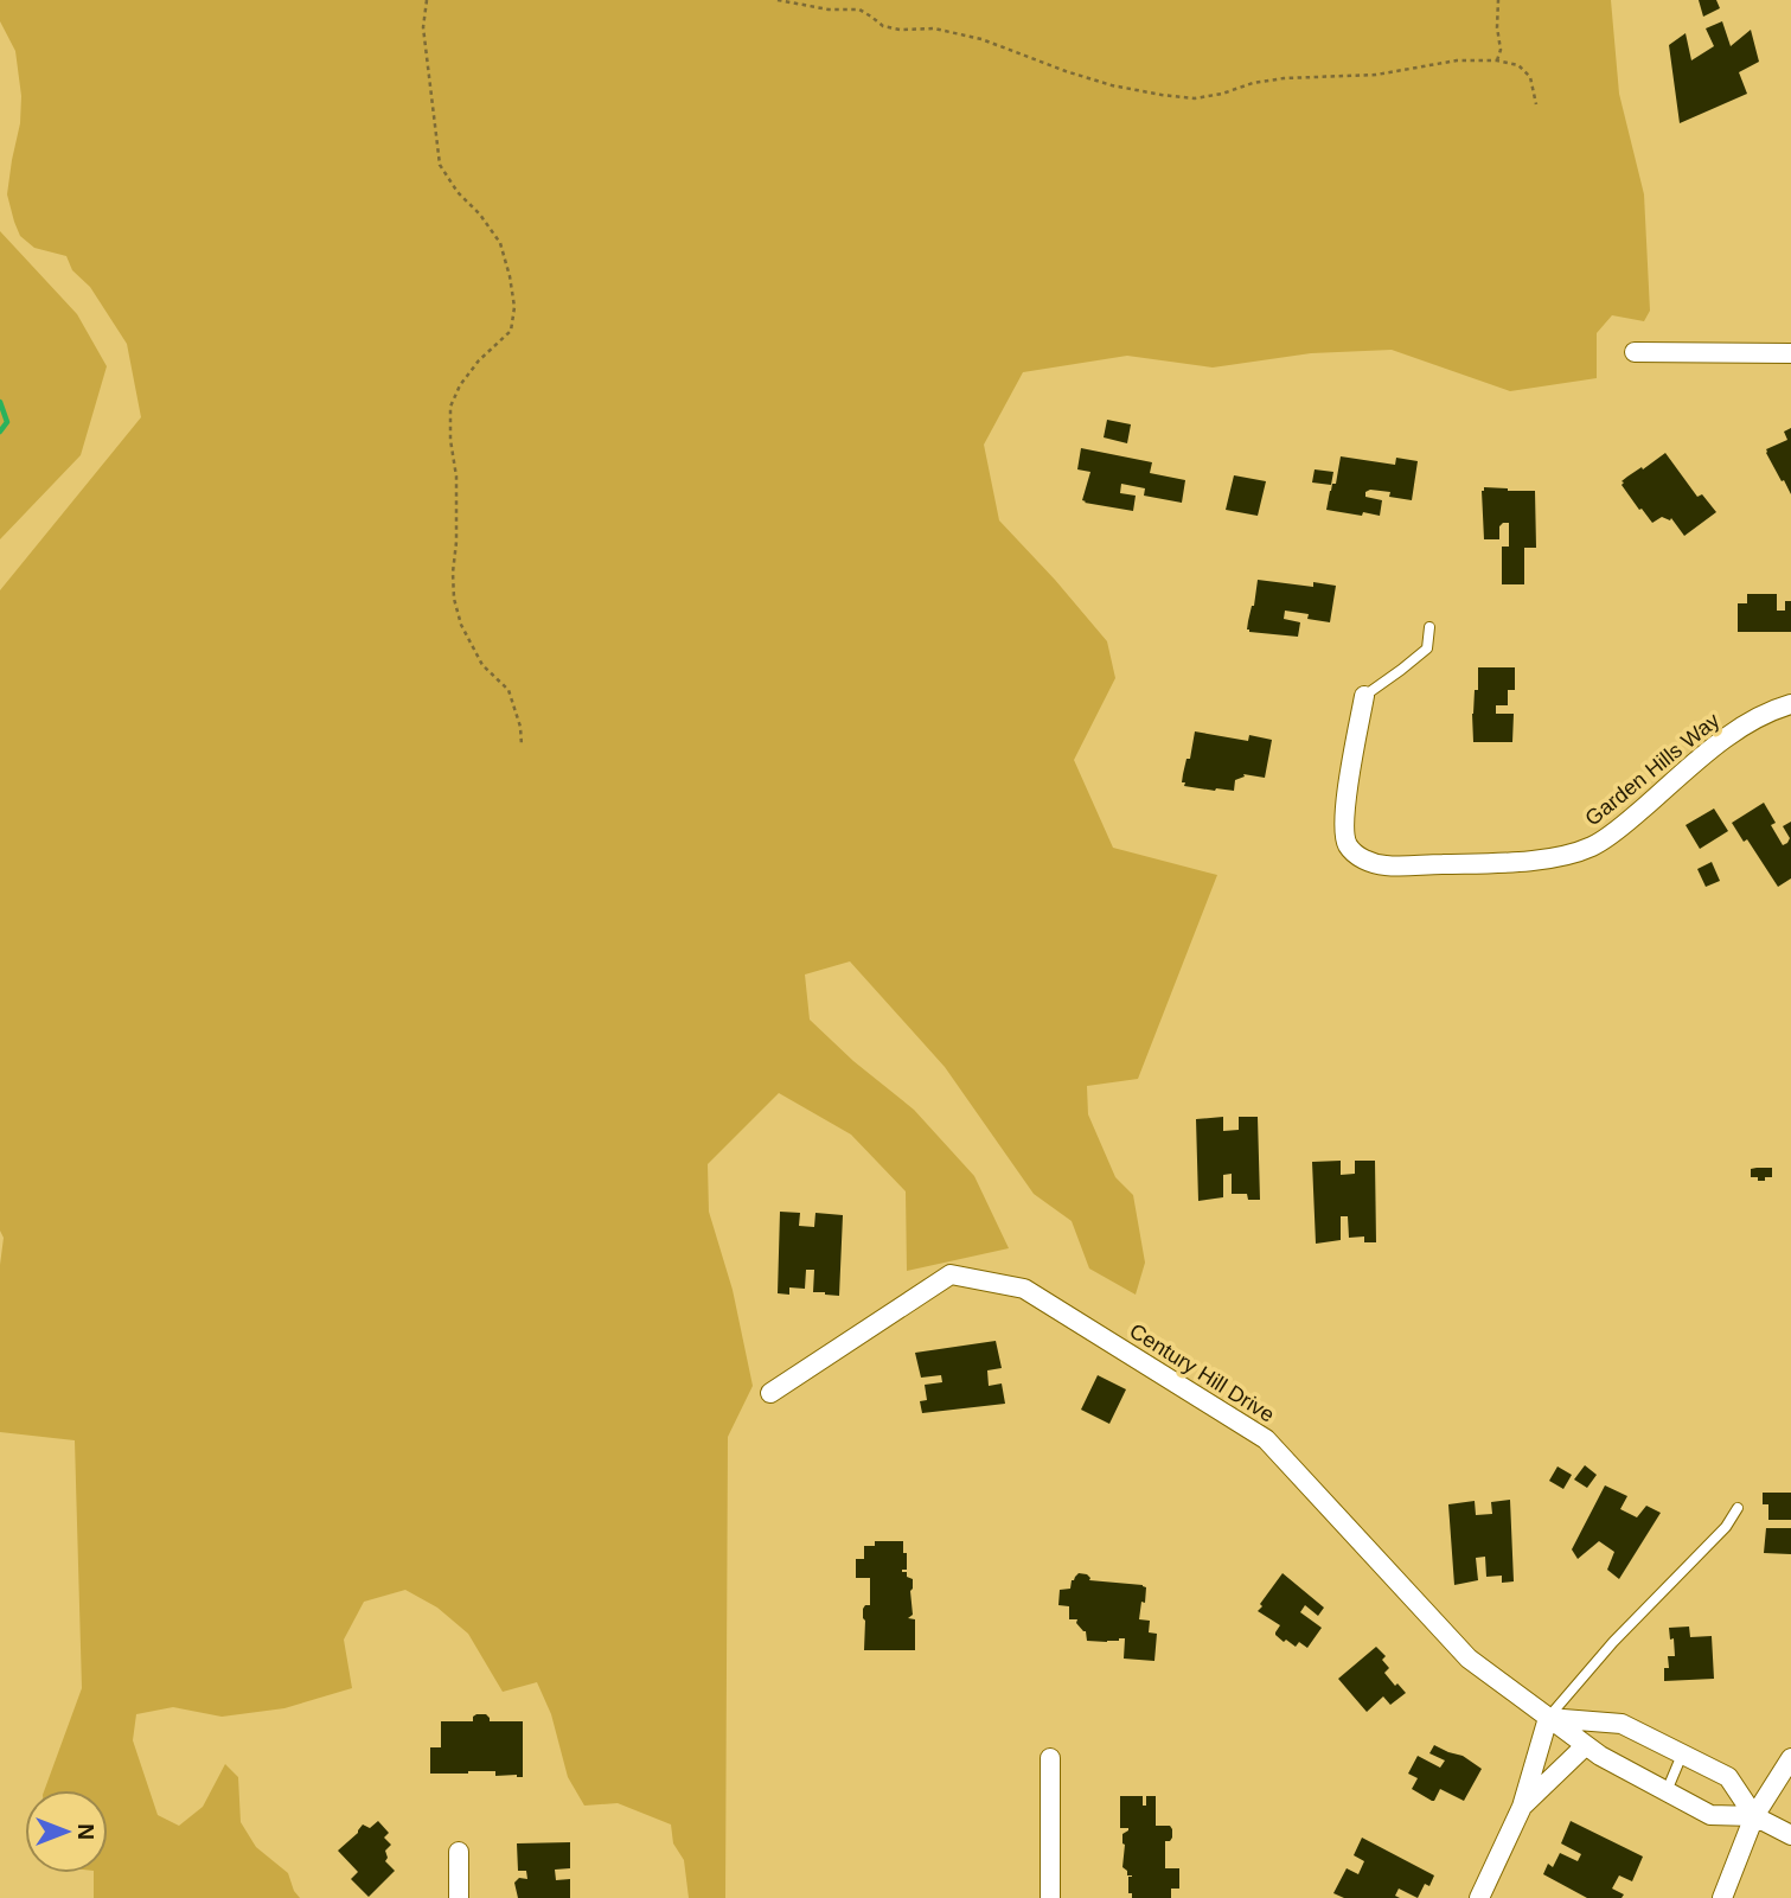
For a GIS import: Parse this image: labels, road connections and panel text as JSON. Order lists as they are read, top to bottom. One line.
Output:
{"streets":{"street":["Garden Hills Way","Century Hill Drive"]},"north":"right"}
